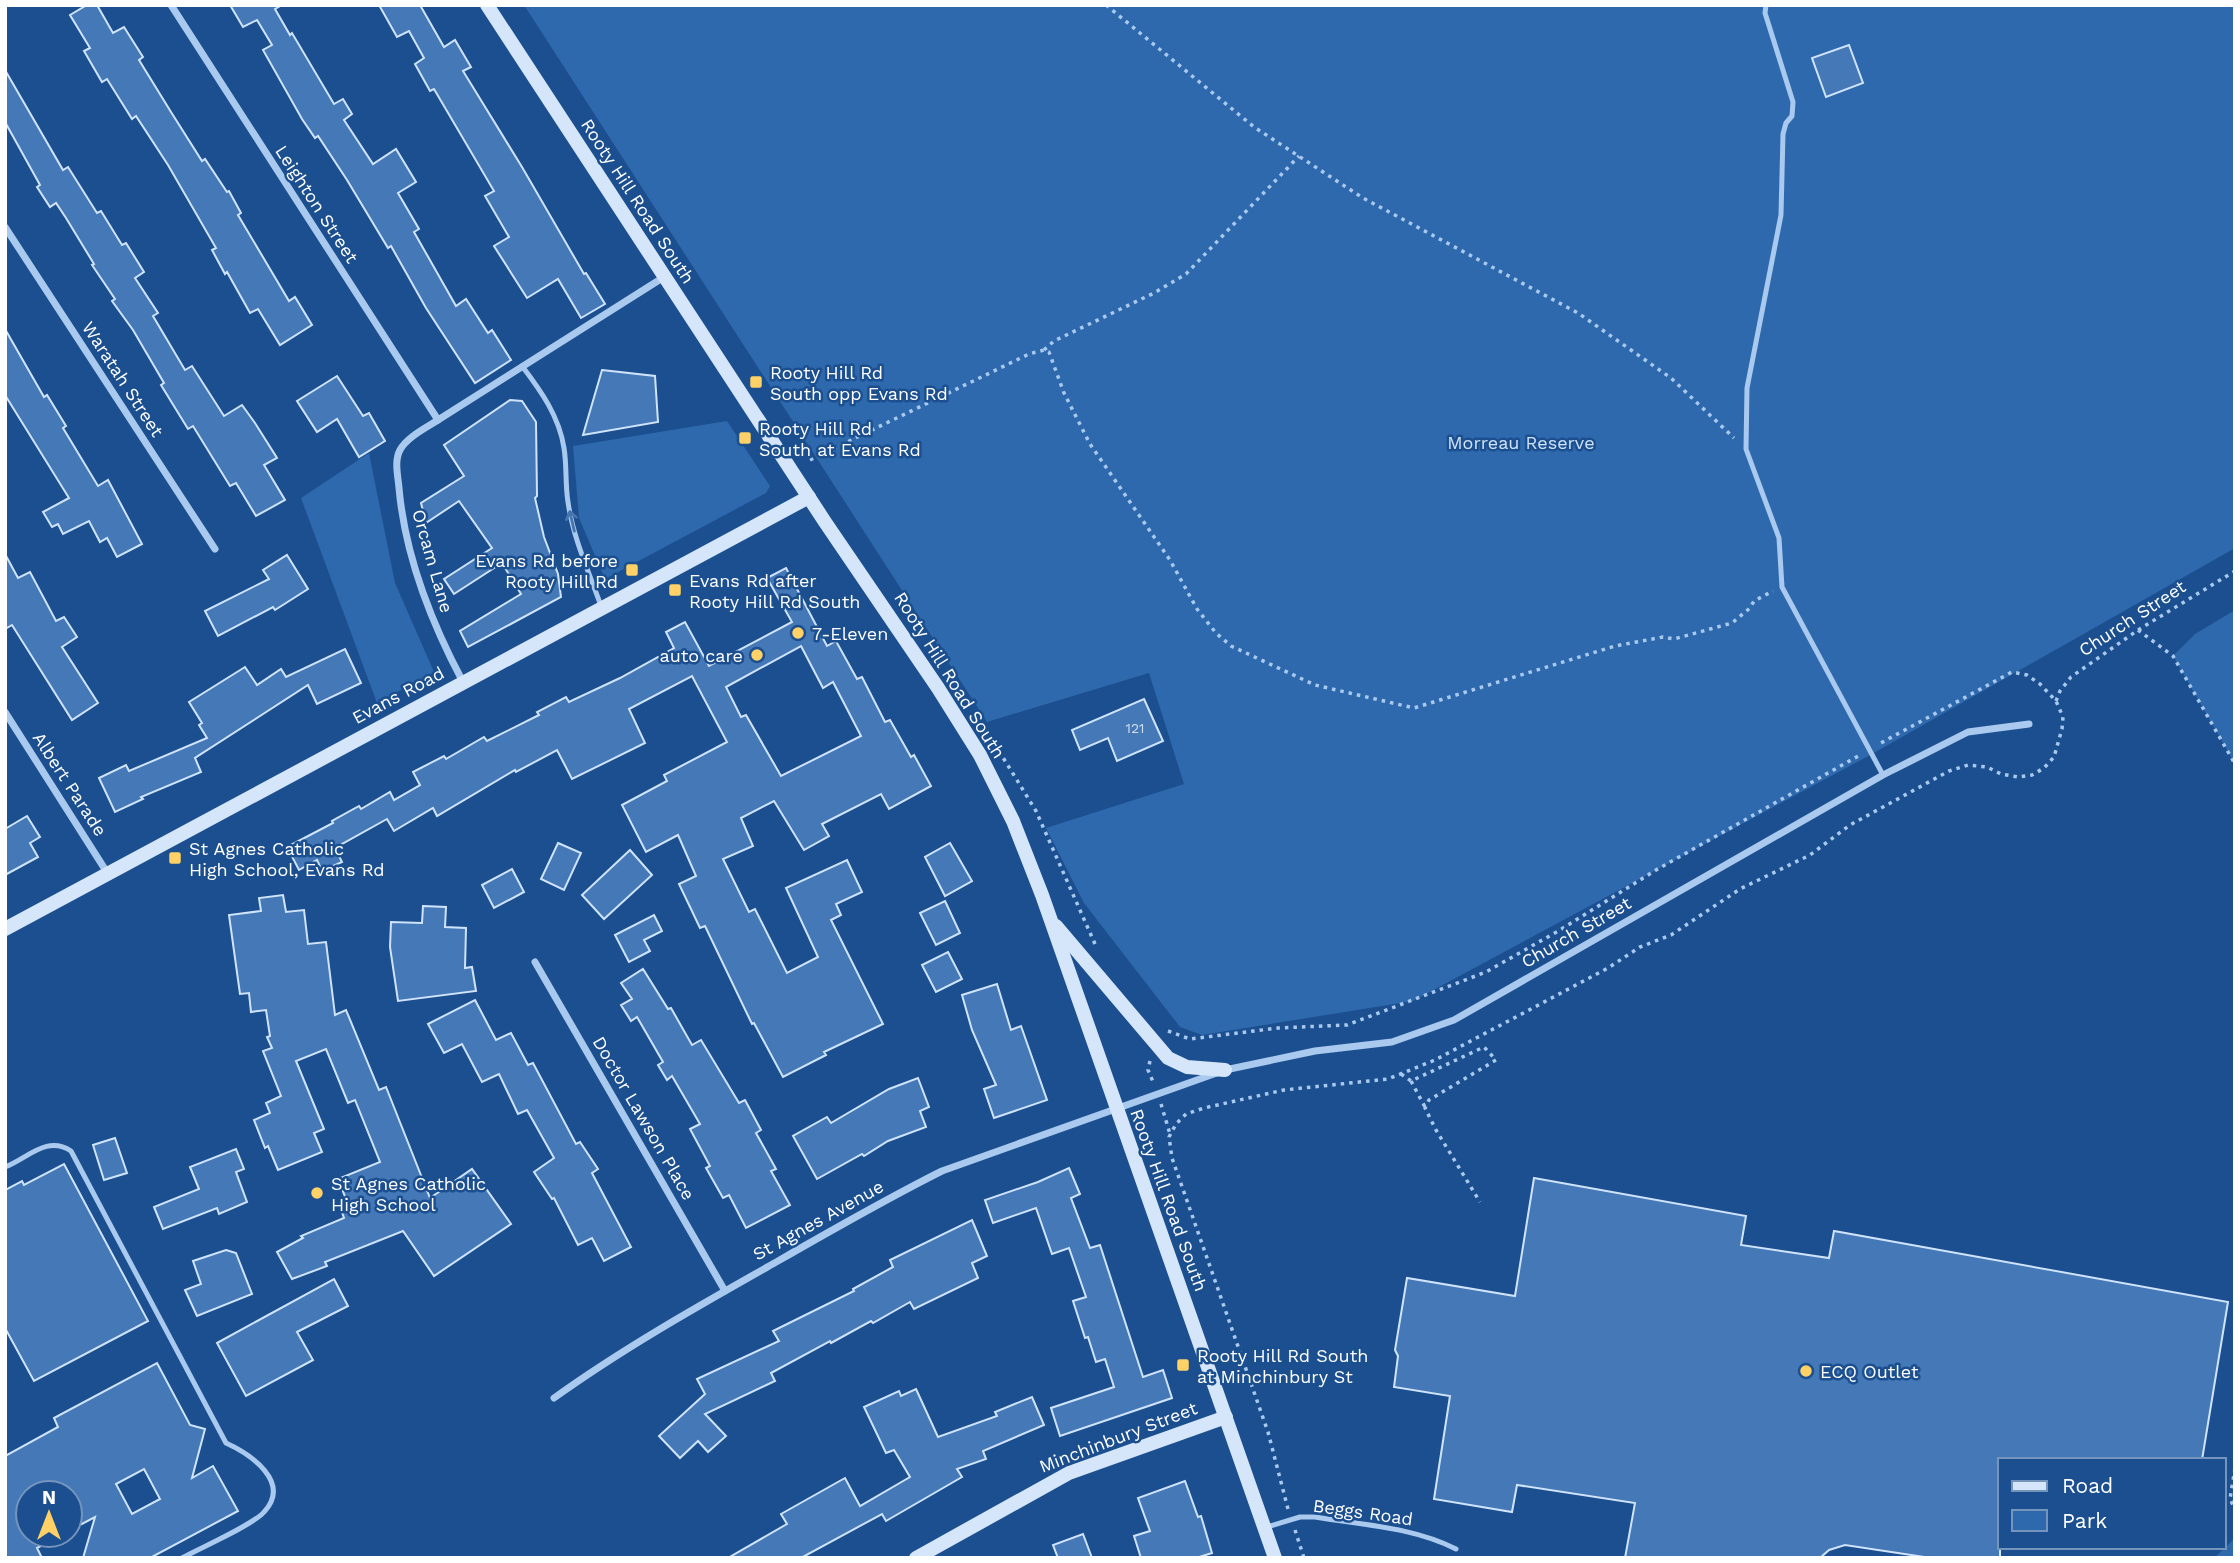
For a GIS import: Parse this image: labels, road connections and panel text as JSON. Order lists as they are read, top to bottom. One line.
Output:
{"streets":{"main road":["Rooty Hill Road South","Evans Road","Minchinbury Street"],"street":["Leighton Street","Waratah Street","Orcam Lane","Church Street","Albert Parade","Doctor Lawson Place","St Agnes Avenue"],"lane":["Beggs Road"]},"crossings":[["Rooty Hill Road South","Church Street"],["Rooty Hill Road South","Evans Road"],["Rooty Hill Road South","St Agnes Avenue"],["Rooty Hill Road South","Minchinbury Street"],["Rooty Hill Road South","Beggs Road"],["Leighton Street","Orcam Lane"],["Orcam Lane","Evans Road"],["Church Street","St Agnes Avenue"],["Evans Road","Albert Parade"],["Doctor Lawson Place","St Agnes Avenue"]],"parks":["Morreau Reserve"],"places":{"transit":["Rooty Hill Rd South opp Evans Rd","Rooty Hill Rd South at Evans Rd","Evans Rd before Rooty Hill Rd","Evans Rd after Rooty Hill Rd South","St Agnes Catholic High School, Evans Rd","Rooty Hill Rd South at Minchinbury St"],"other":["7-Eleven","auto care","St Agnes Catholic High School","ECQ Outlet"]},"house_numbers":["121"],"legend":["Road","Park"],"north":"top"}
